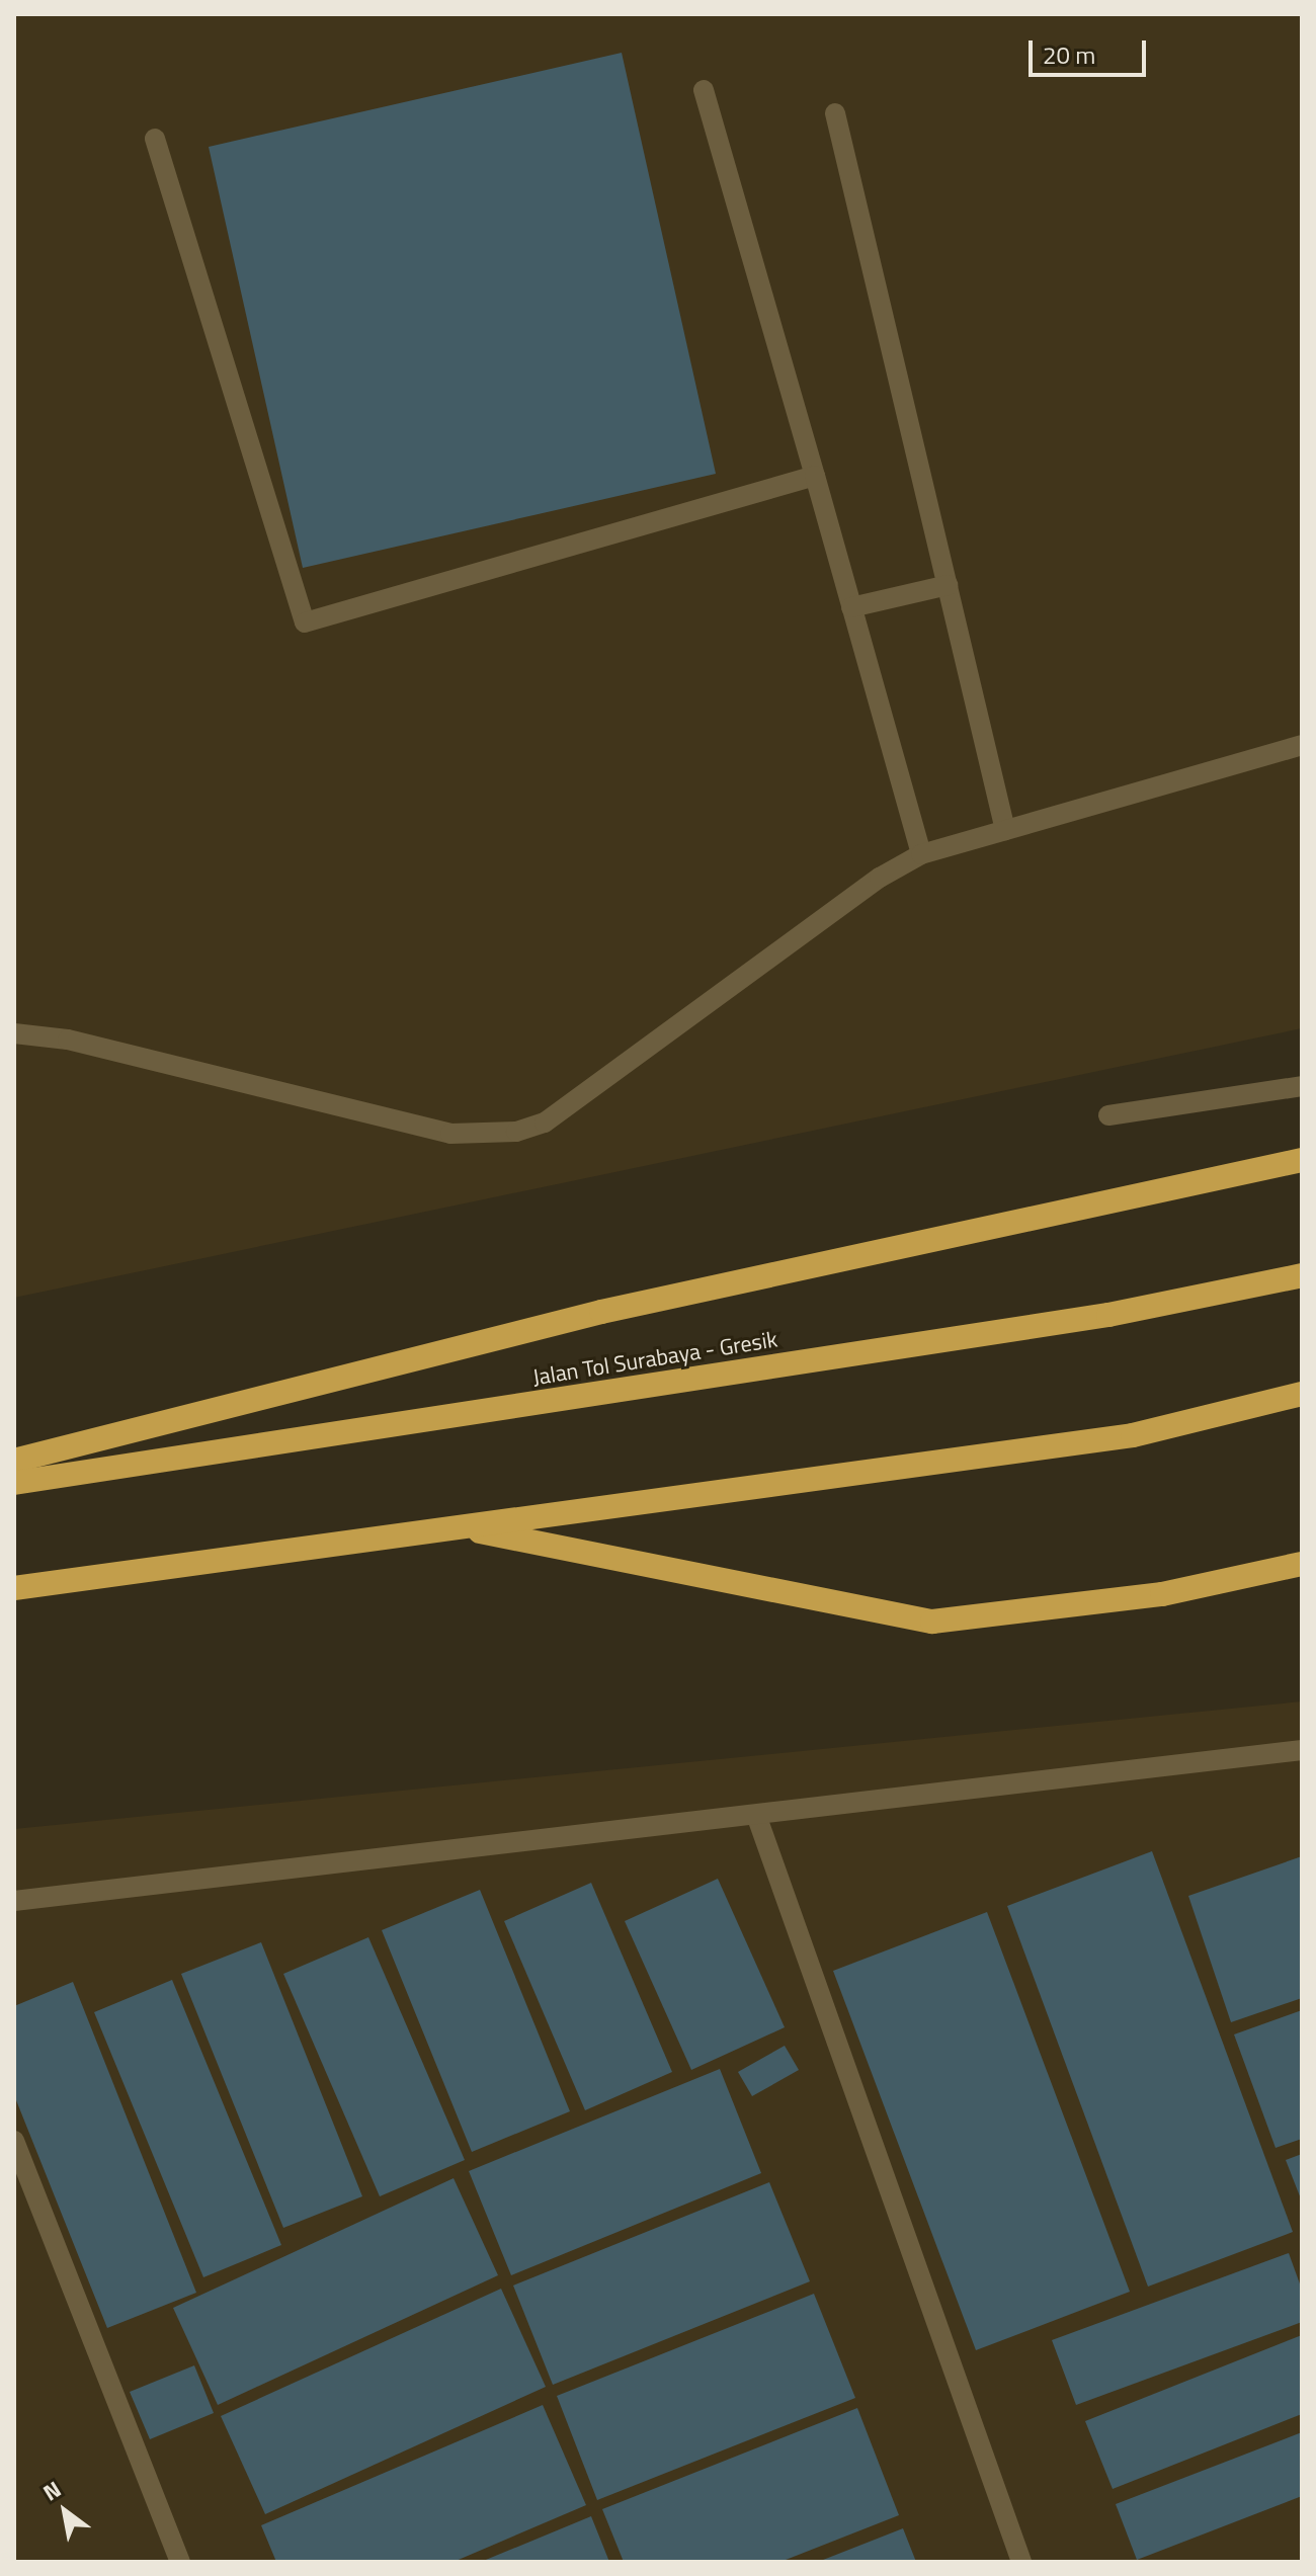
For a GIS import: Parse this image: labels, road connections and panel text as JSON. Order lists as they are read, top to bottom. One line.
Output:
{"streets":{"highway":["Jalan Tol Surabaya - Gresik"]},"scale_bar":"20 m","north":"top left"}
